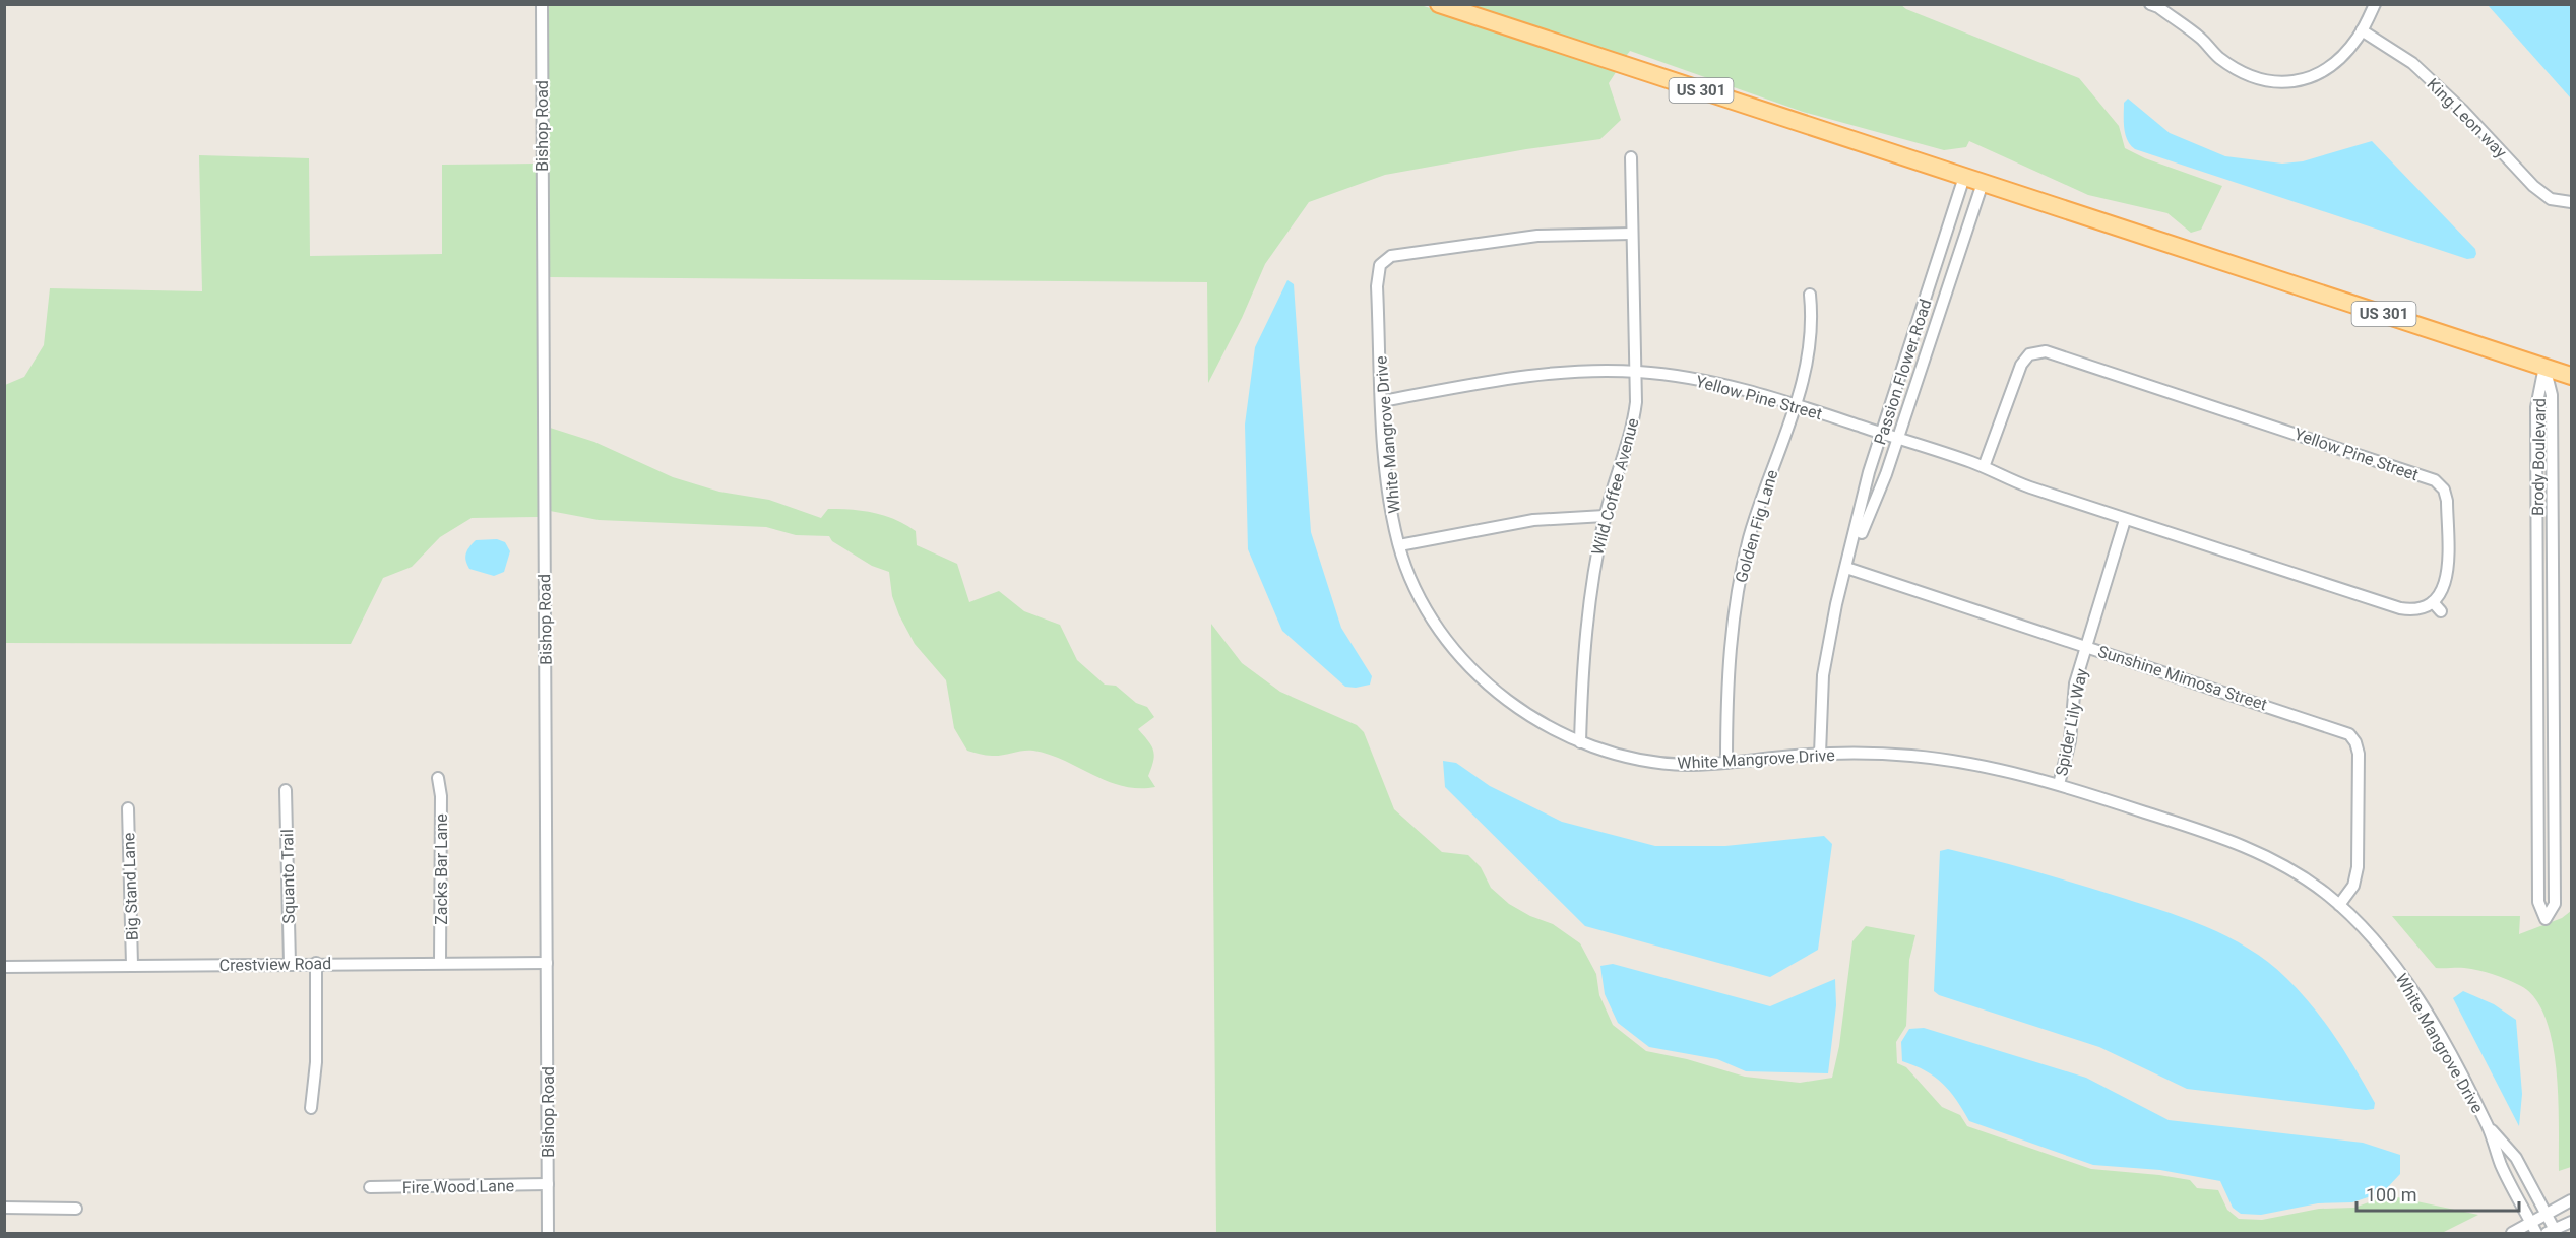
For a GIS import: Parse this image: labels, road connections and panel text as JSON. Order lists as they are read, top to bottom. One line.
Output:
{"streets":{"main road":["US 301"],"street":["King Leon way","Bishop Road","Passion Flower Road","Yellow Pine Street","White Mangrove Drive","Brody Boulevard","Wild Coffee Avenue","Golden Fig Lane","Sunshine Mimosa Street","Spider Lily Way","Zacks Bar Lane","Squanto Trail","Big Stand Lane","Crestview Road","Fire Wood Lane"]},"crossings":[["US 301","Passion Flower Road"],["US 301","Brody Boulevard"],["Bishop Road","Crestview Road"],["Bishop Road","Fire Wood Lane"],["Passion Flower Road","Yellow Pine Street"],["Passion Flower Road","White Mangrove Drive"],["Passion Flower Road","Sunshine Mimosa Street"],["Yellow Pine Street","White Mangrove Drive"],["Yellow Pine Street","Wild Coffee Avenue"],["Yellow Pine Street","Golden Fig Lane"],["Yellow Pine Street","Spider Lily Way"],["White Mangrove Drive","Wild Coffee Avenue"],["White Mangrove Drive","Golden Fig Lane"],["White Mangrove Drive","Sunshine Mimosa Street"],["White Mangrove Drive","Spider Lily Way"],["Sunshine Mimosa Street","Spider Lily Way"],["Zacks Bar Lane","Crestview Road"],["Squanto Trail","Crestview Road"],["Big Stand Lane","Crestview Road"]],"scale_bar":"100 m"}
